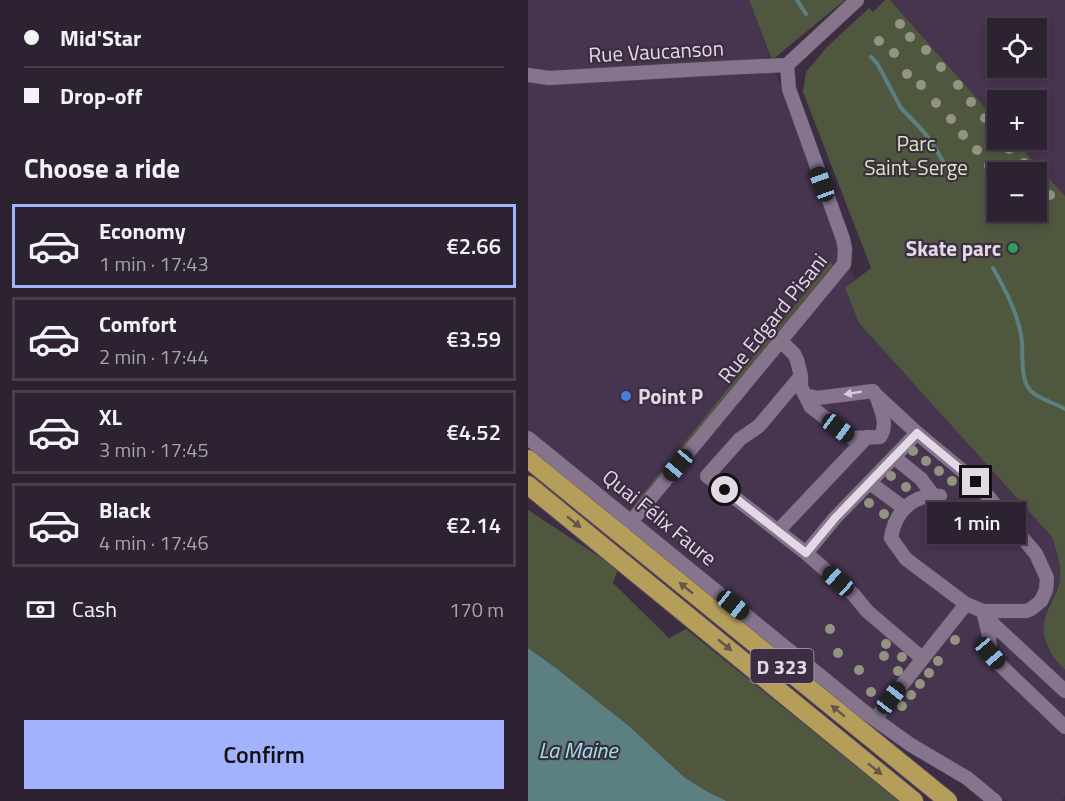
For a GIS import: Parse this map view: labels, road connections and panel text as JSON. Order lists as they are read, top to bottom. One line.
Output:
{"streets":{"highway":["Quai Félix Faure","D 323"],"street":["Rue Vaucanson","Rue Edgard Pisani"]},"crossings":[["Rue Vaucanson","Rue Edgard Pisani"],["Rue Edgard Pisani","Quai Félix Faure"]],"water":["La Maine"],"parks":["Parc Saint-Serge"],"places":["Skate parc","Point P"],"page":{"banner":["Mid'Star","Drop-off"],"map_buttons":["+","−"],"heading":"Choose a ride","list":[{"name":"Economy","note":"1 min · 17:43","value":"€2.66"},{"name":"Comfort","note":"2 min · 17:44","value":"€3.59"},{"name":"XL","note":"3 min · 17:45","value":"€4.52"},{"name":"Black","note":"4 min · 17:46","value":"€2.14"}],"bubble":"1 min","pay":["Cash","170 m"],"buttons":"Confirm"}}
